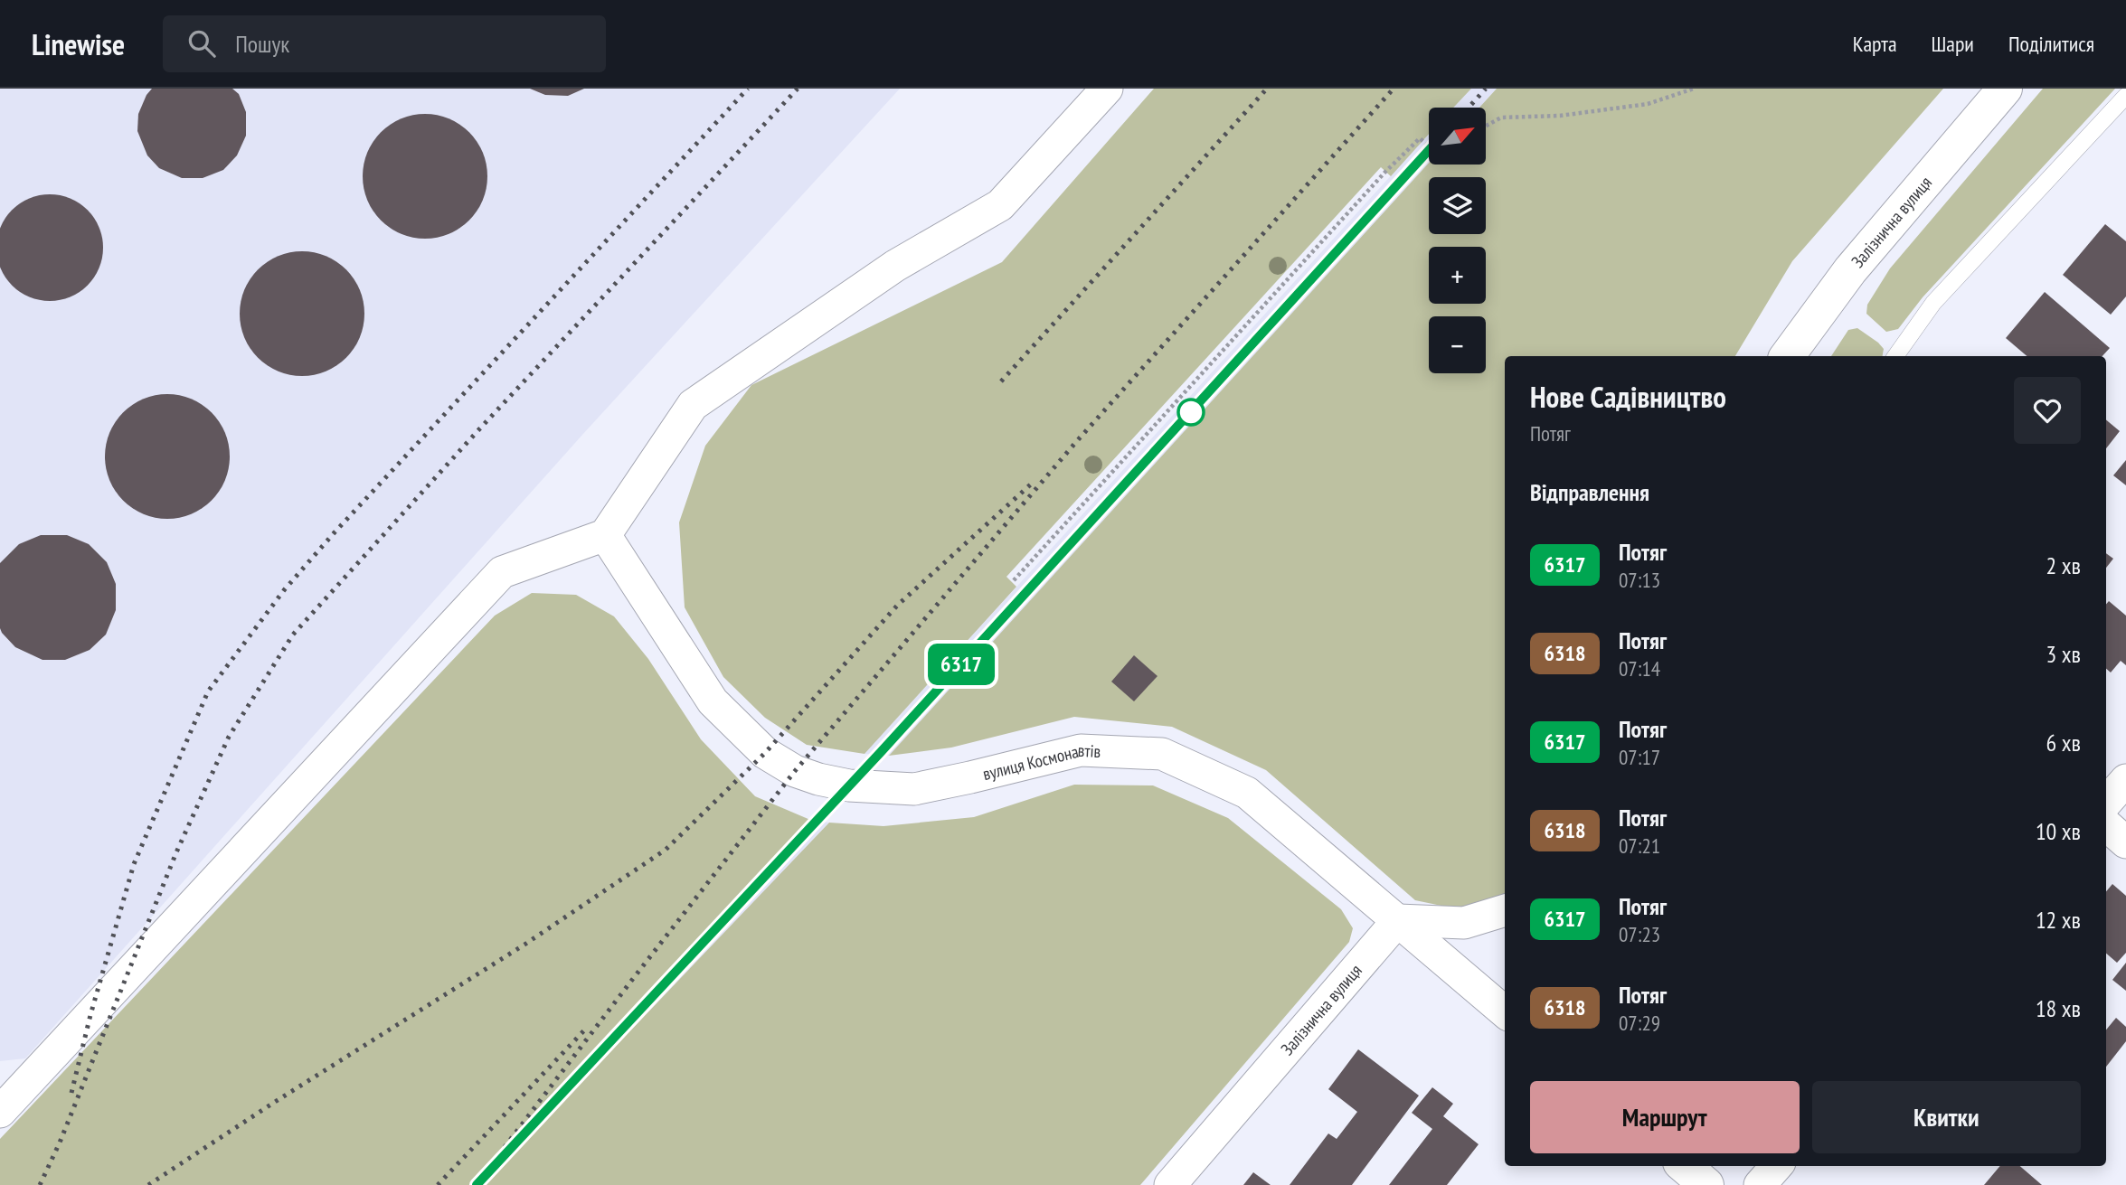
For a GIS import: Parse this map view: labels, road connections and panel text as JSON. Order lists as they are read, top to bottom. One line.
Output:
{"streets":{"street":["Залізнична вулиця","вулиця Космонавтів"]},"crossings":[["Залізнична вулиця","вулиця Космонавтів"]],"north":"top right","page":{"header":"Linewise","search":"Пошук","nav":["Карта","Шари","Поділитися"],"on_map":"6317","map_buttons":["+","−"],"heading":[["Нове Садівництво","Потяг"],"Відправлення"],"list":[{"mark":"6317","name":"Потяг","note":"07:13","value":"2 хв"},{"mark":"6318","name":"Потяг","note":"07:14","value":"3 хв"},{"mark":"6317","name":"Потяг","note":"07:17","value":"6 хв"},{"mark":"6318","name":"Потяг","note":"07:21","value":"10 хв"},{"mark":"6317","name":"Потяг","note":"07:23","value":"12 хв"},{"mark":"6318","name":"Потяг","note":"07:29","value":"18 хв"}],"buttons":["Маршрут","Квитки"]}}
